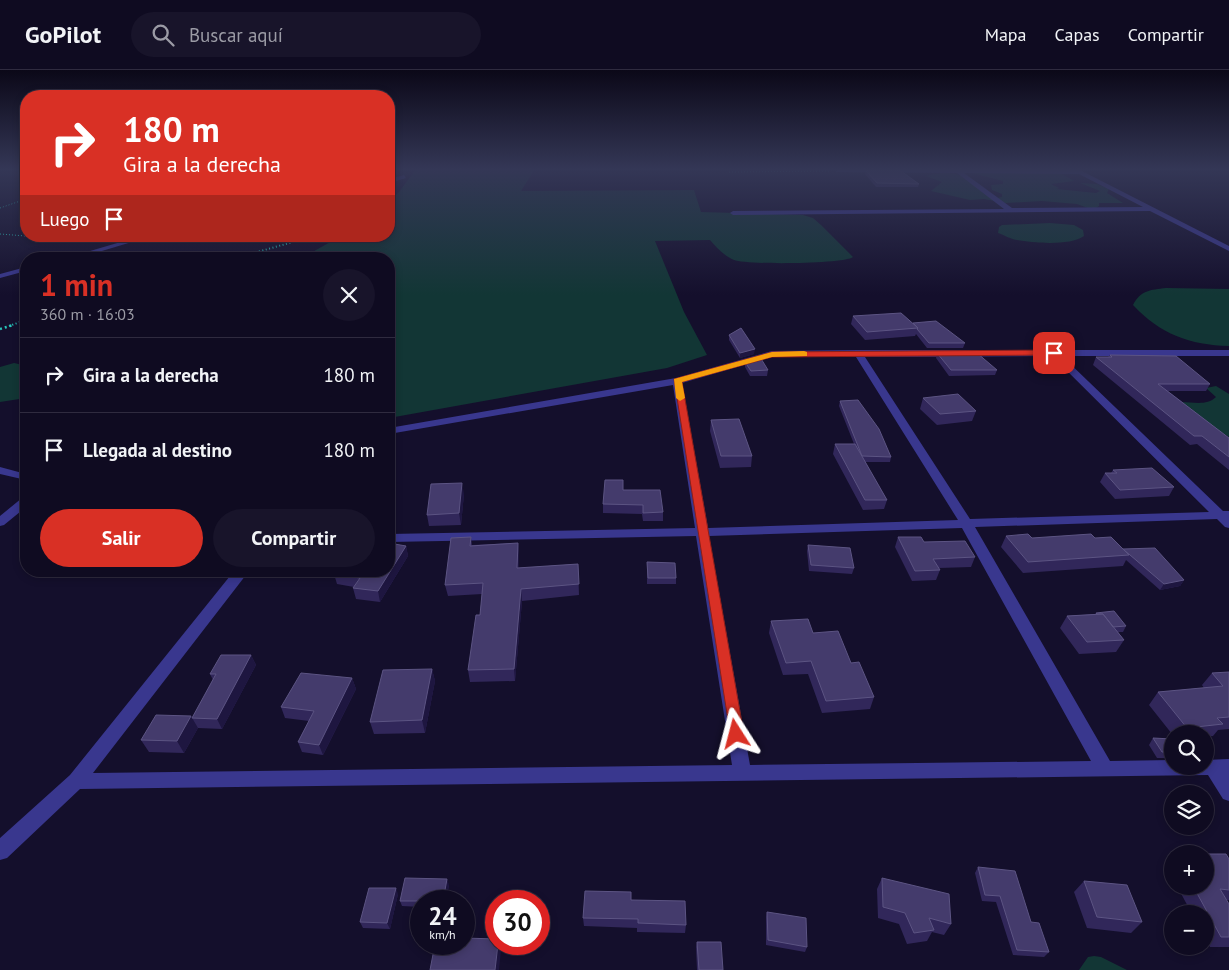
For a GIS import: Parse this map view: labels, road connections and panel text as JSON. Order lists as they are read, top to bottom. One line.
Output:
{"page":{"header":"GoPilot","search":"Buscar aquí","nav":["Mapa","Capas","Compartir"],"turn":["180 m","Gira a la derecha"],"then":"Luego","heading":["1 min","360 m · 16:03"],"list":[{"name":"Gira a la derecha","value":"180 m"},{"name":"Llegada al destino","value":"180 m"}],"buttons":["Salir","Compartir"],"map_buttons":["+","−"],"speed":"24 km/h","limit":"30"}}
